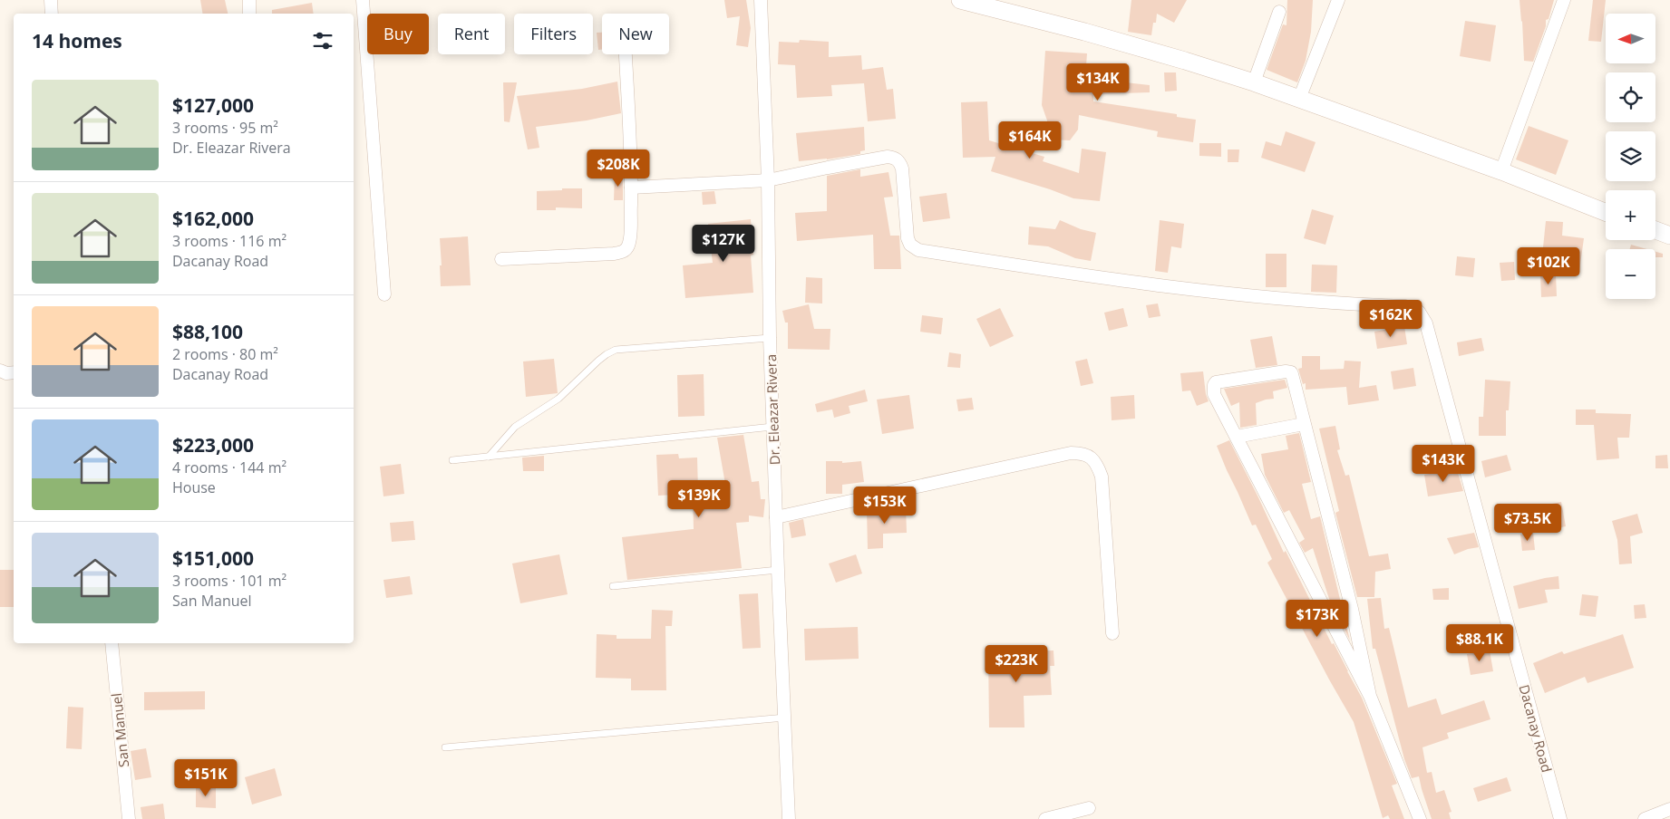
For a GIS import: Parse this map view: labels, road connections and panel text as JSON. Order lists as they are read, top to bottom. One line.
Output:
{"streets":{"street":["Dr. Eleazar Rivera","Dacanay Road","San Manuel"]},"crossings":[["Dr. Eleazar Rivera","Dacanay Road"]],"north":"left","page":{"map_buttons":["+","−"],"chip":["Buy","Rent","Filters","New"],"heading":"14 homes","price":["$134K","$164K","$208K","$127K","$102K","$162K","$143K","$139K","$153K","$73.5K","$173K","$88.1K","$223K","$151K"],"list":[{"name":"$127,000","note":"3 rooms · 95 m² · Dr. Eleazar Rivera"},{"name":"$162,000","note":"3 rooms · 116 m² · Dacanay Road"},{"name":"$88,100","note":"2 rooms · 80 m² · Dacanay Road"},{"name":"$223,000","note":"4 rooms · 144 m² · House"},{"name":"$151,000","note":"3 rooms · 101 m² · San Manuel"}]}}
